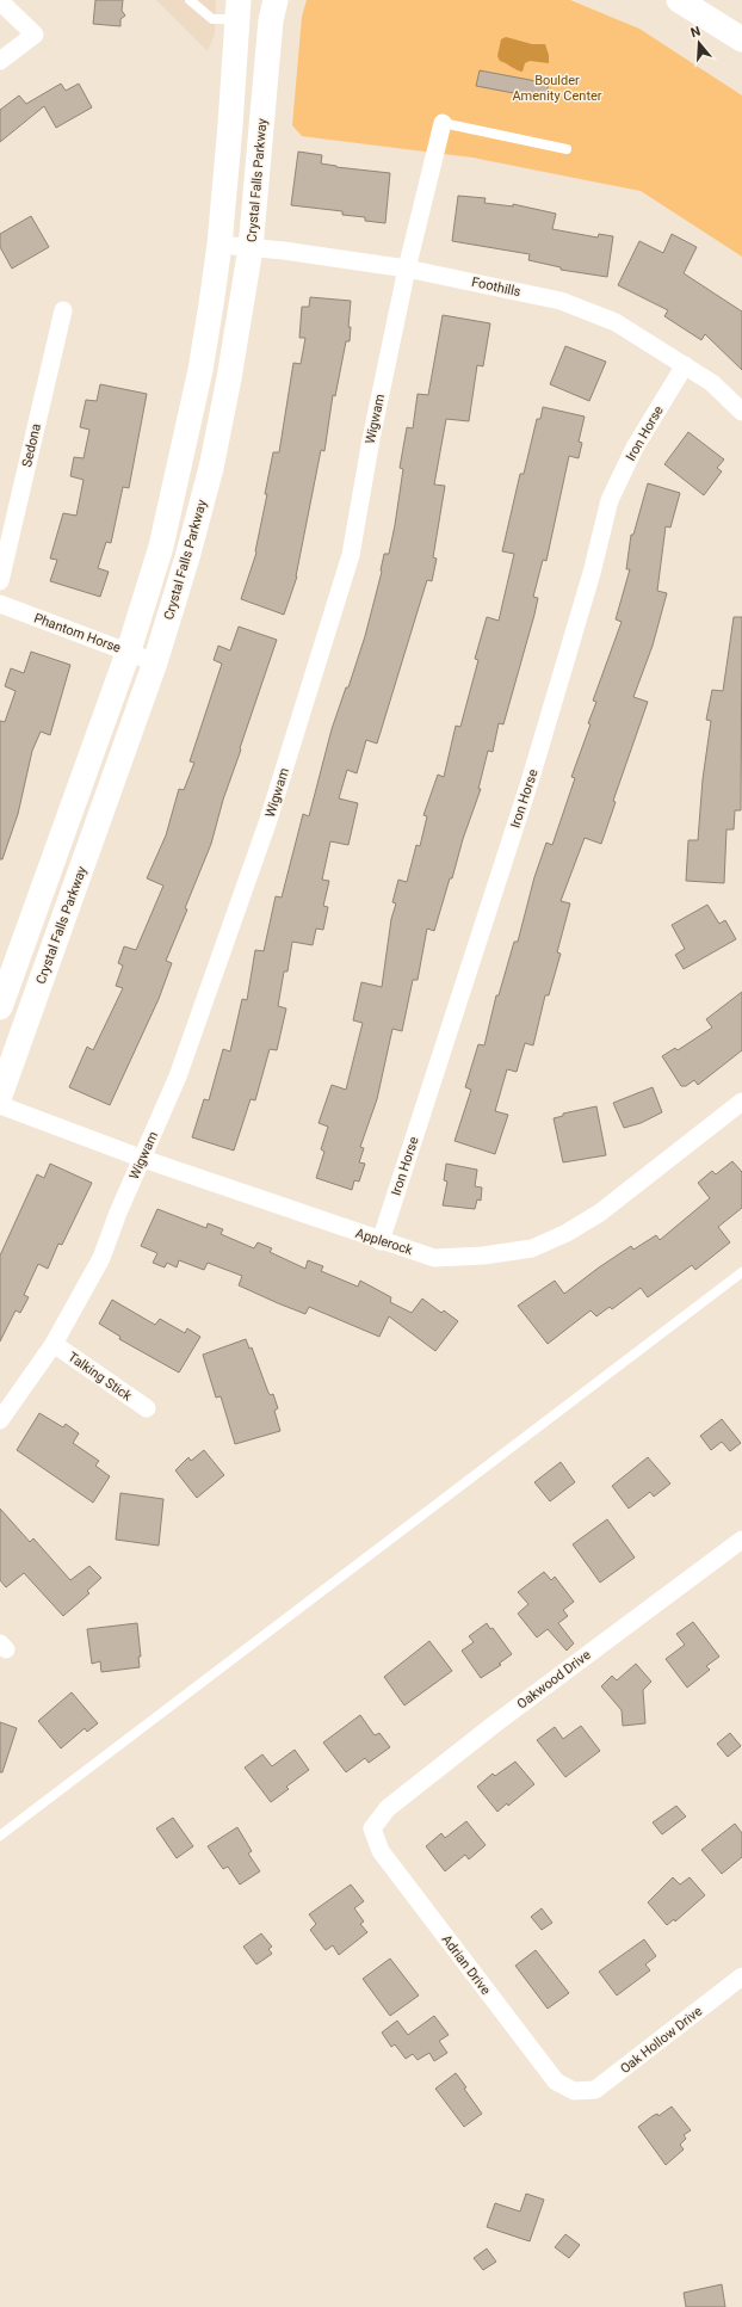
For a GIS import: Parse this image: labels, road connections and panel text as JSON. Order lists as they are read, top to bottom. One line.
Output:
{"streets":{"main road":["Crystal Falls Parkway"],"street":["Foothills","Wigwam","Iron Horse","Sedona","Phantom Horse","Applerock","Talking Stick","Oakwood Drive","Adrian Drive","Oak Hollow Drive"]},"crossings":[["Crystal Falls Parkway","Foothills"],["Crystal Falls Parkway","Phantom Horse"],["Foothills","Wigwam"],["Foothills","Iron Horse"],["Wigwam","Applerock"],["Wigwam","Talking Stick"],["Iron Horse","Applerock"],["Oakwood Drive","Adrian Drive"],["Adrian Drive","Oak Hollow Drive"]],"parks":["Boulder Amenity Center"],"north":"top"}
